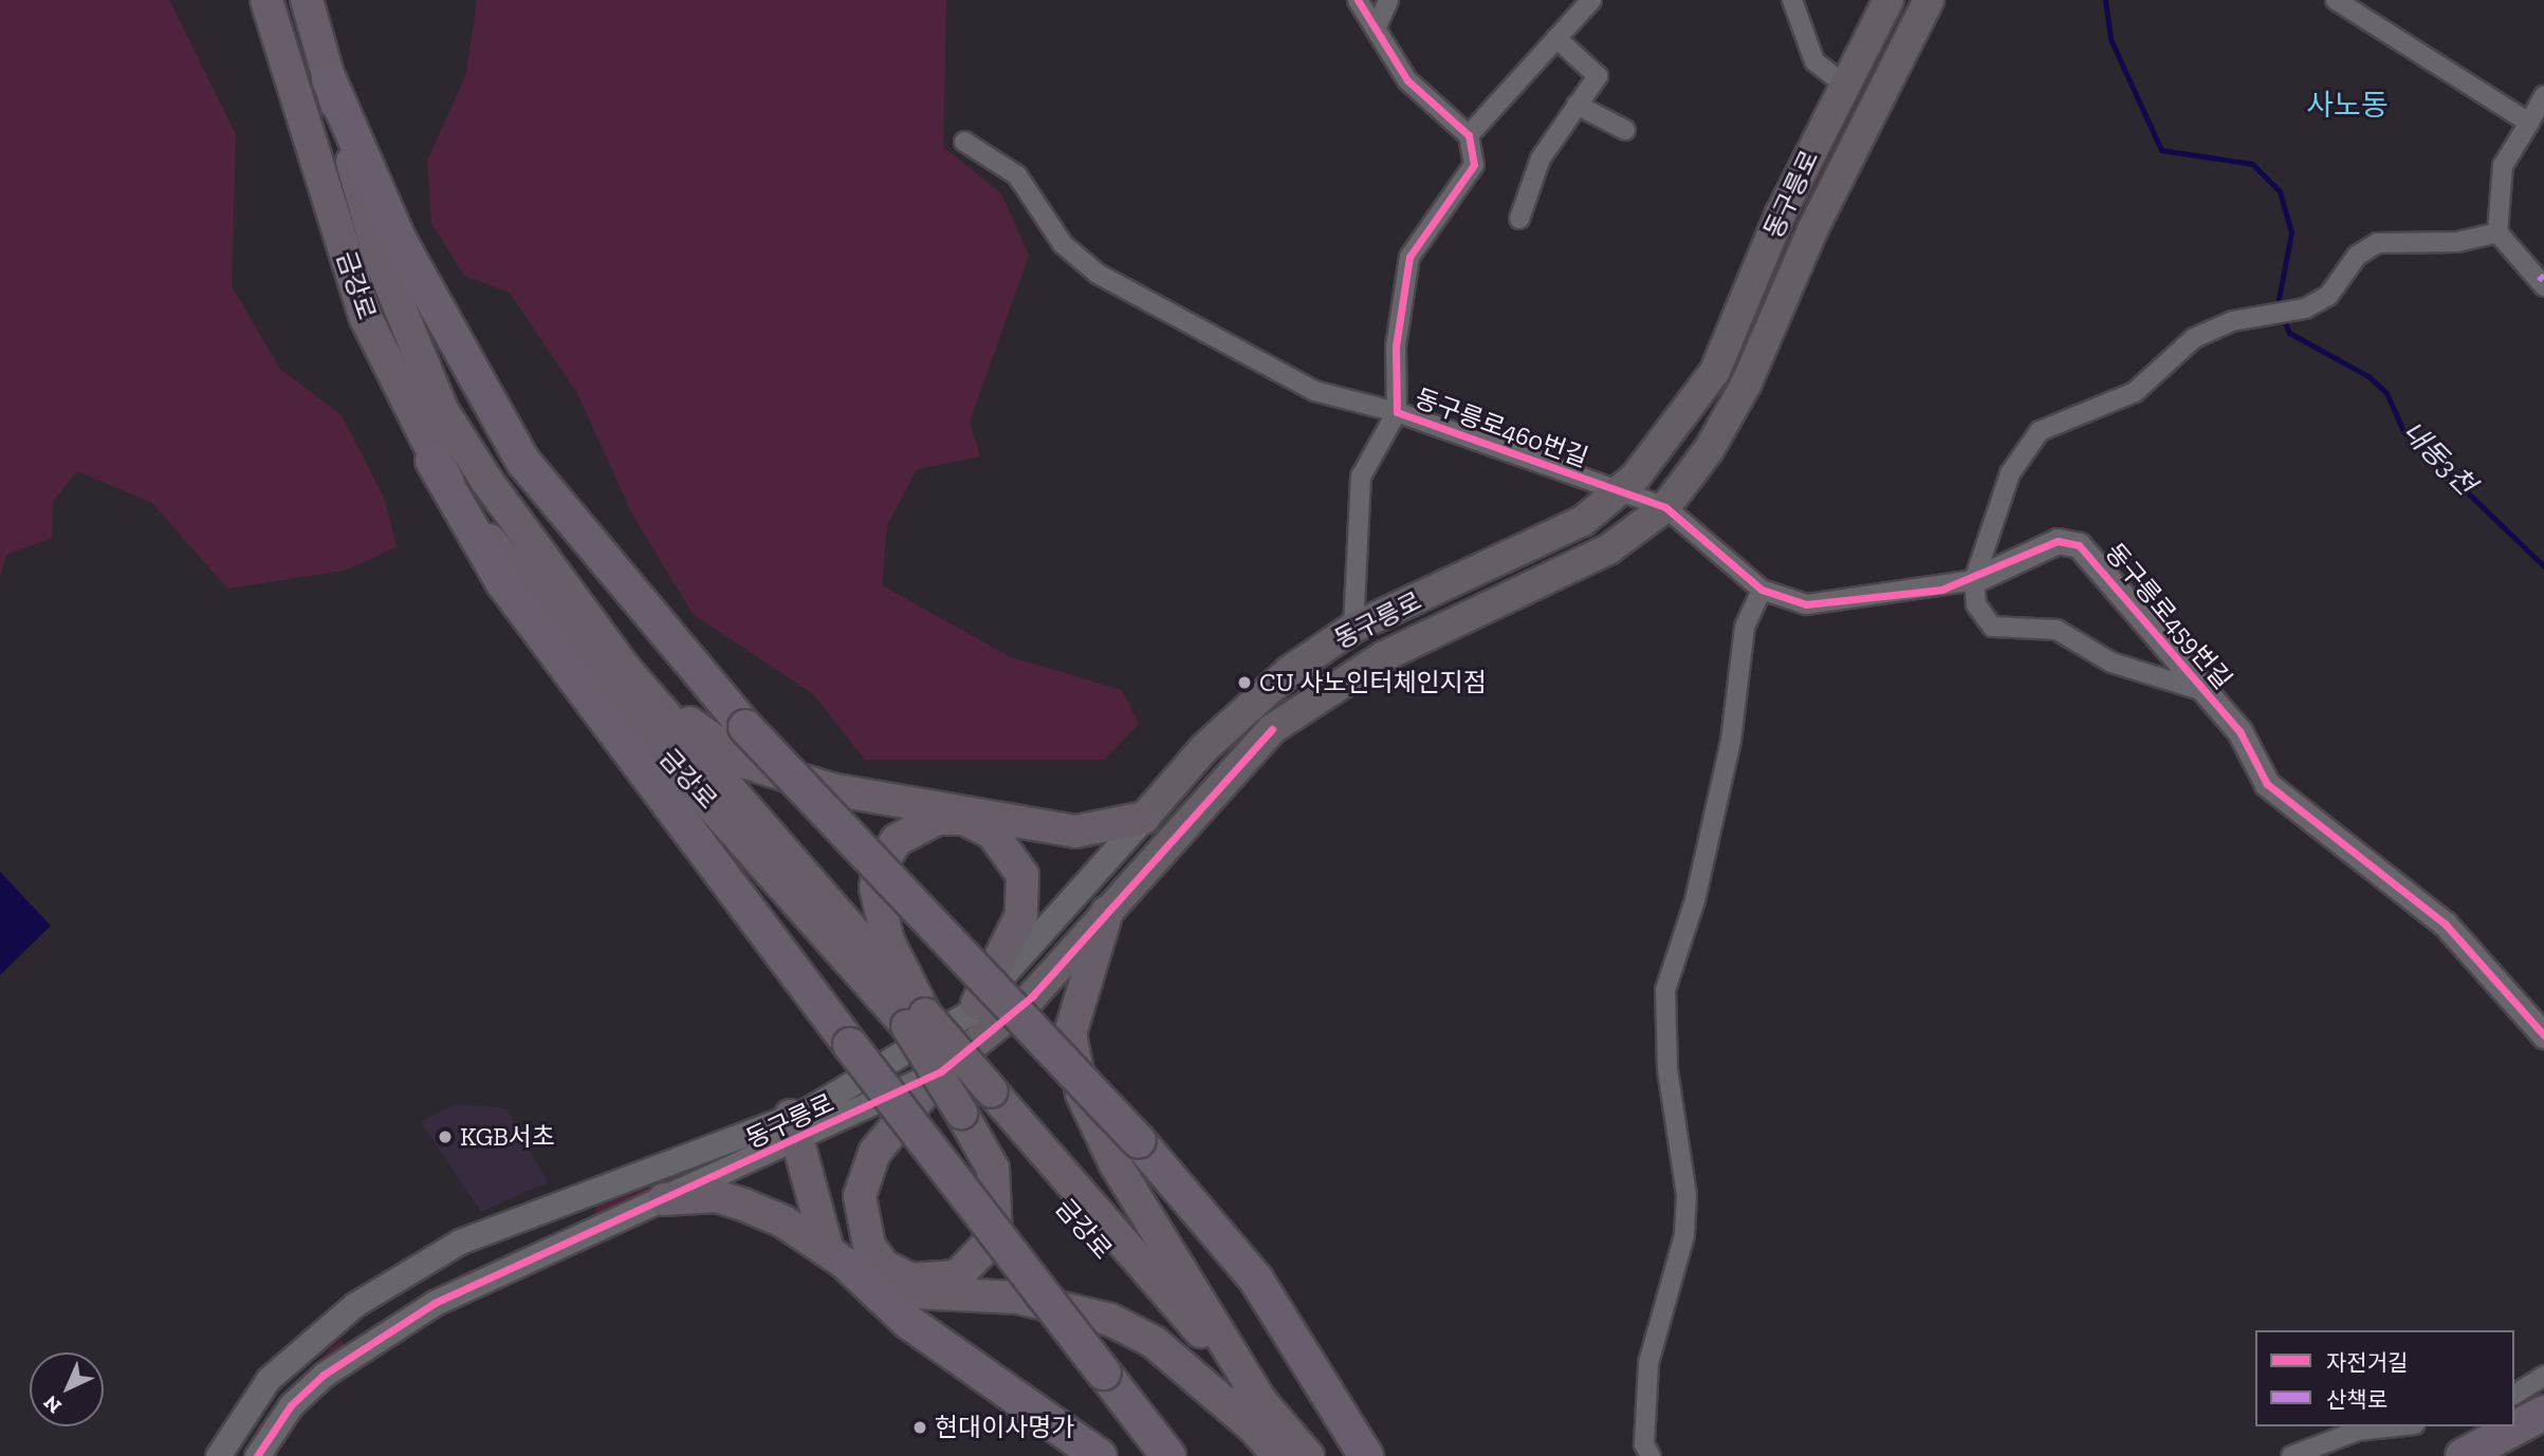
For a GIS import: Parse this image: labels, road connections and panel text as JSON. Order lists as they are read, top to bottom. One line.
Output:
{"streets":{"highway":["금강로"],"main road":["동구릉로"],"street":["동구릉로460번길","동구릉로459번길"]},"crossings":[["동구릉로","동구릉로460번길"],["동구릉로","동구릉로459번길"],["동구릉로460번길","동구릉로459번길"]],"districts":["사노동"],"water":["내동3천"],"places":["CU 사노인터체인지점","KGB서초","현대이사명가"],"legend":["자전거길","산책로"],"north":"bottom left"}
